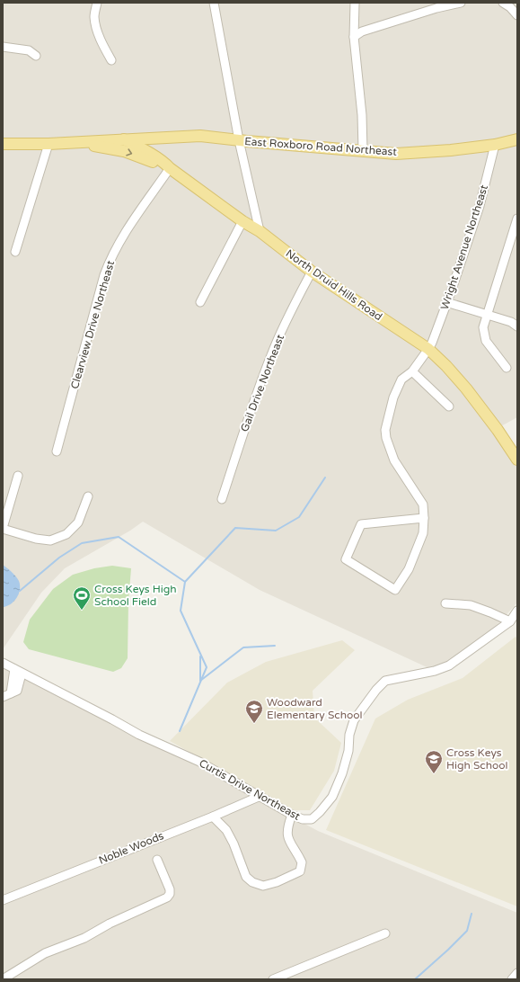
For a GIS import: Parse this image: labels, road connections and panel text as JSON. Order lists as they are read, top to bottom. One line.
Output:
{"streets":{"main road":["East Roxboro Road Northeast","North Druid Hills Road"],"street":["Wright Avenue Northeast","Clearview Drive Northeast","Gail Drive Northeast","Curtis Drive Northeast","Noble Woods"]},"crossings":[["East Roxboro Road Northeast","Wright Avenue Northeast"],["East Roxboro Road Northeast","North Druid Hills Road"],["Wright Avenue Northeast","North Druid Hills Road"],["North Druid Hills Road","Clearview Drive Northeast"],["North Druid Hills Road","Gail Drive Northeast"],["Curtis Drive Northeast","Noble Woods"]],"places":{"sports":["Cross Keys High School Field"],"school or university":["Woodward Elementary School","Cross Keys High School"]}}
